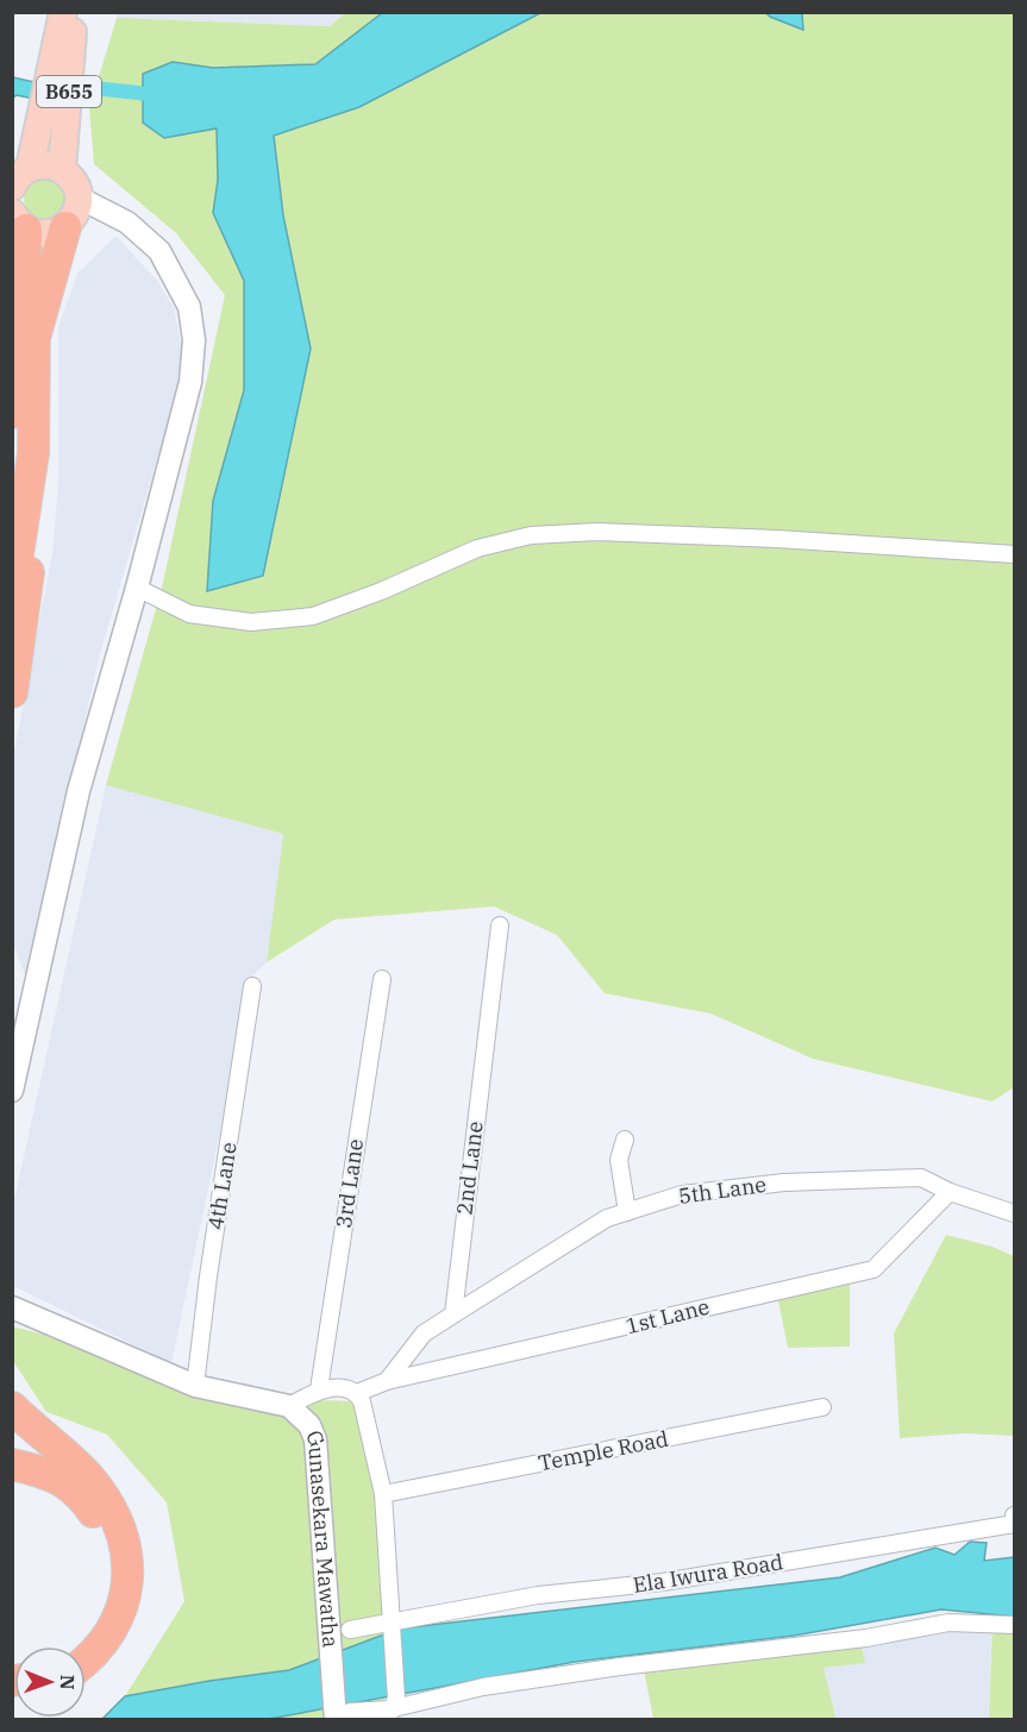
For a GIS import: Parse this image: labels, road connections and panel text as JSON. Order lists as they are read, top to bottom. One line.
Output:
{"streets":{"main road":["B655"],"street":["2nd Lane","3rd Lane","4th Lane","5th Lane","1st Lane","Temple Road","Gunasekara Mawatha","Ela Iwura Road"]},"crossings":[["2nd Lane","5th Lane"],["4th Lane","Gunasekara Mawatha"],["5th Lane","1st Lane"]],"north":"right"}
